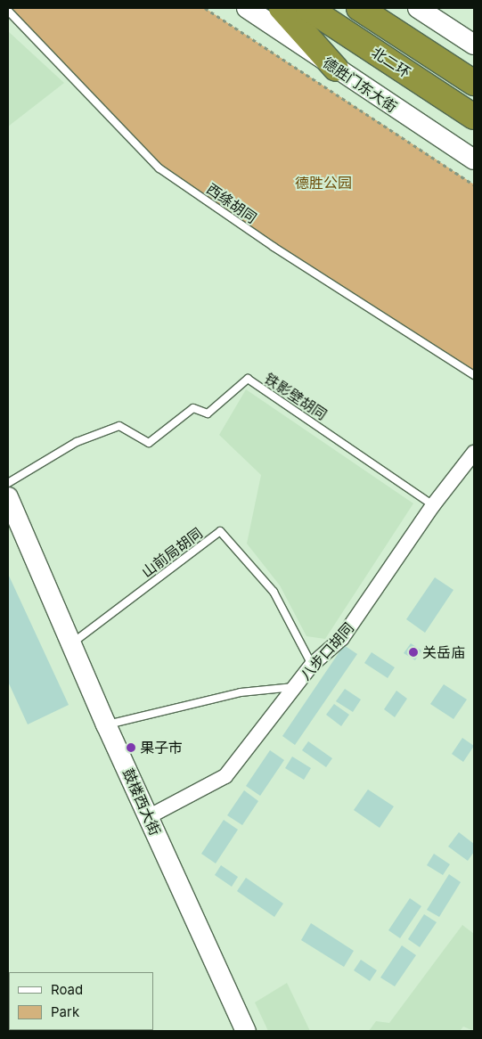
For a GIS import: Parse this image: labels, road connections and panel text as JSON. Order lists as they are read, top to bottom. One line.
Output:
{"streets":{"highway":["北二环"],"main road":["德胜门东大街","鼓楼西大街"],"street":["八步口胡同"],"lane":["西绦胡同","铁影壁胡同","山前局胡同"]},"crossings":[["铁影壁胡同","八步口胡同"],["山前局胡同","八步口胡同"],["山前局胡同","鼓楼西大街"],["八步口胡同","鼓楼西大街"]],"parks":["德胜公园"],"places":["关岳庙","果子市"],"legend":["Road","Park"]}
